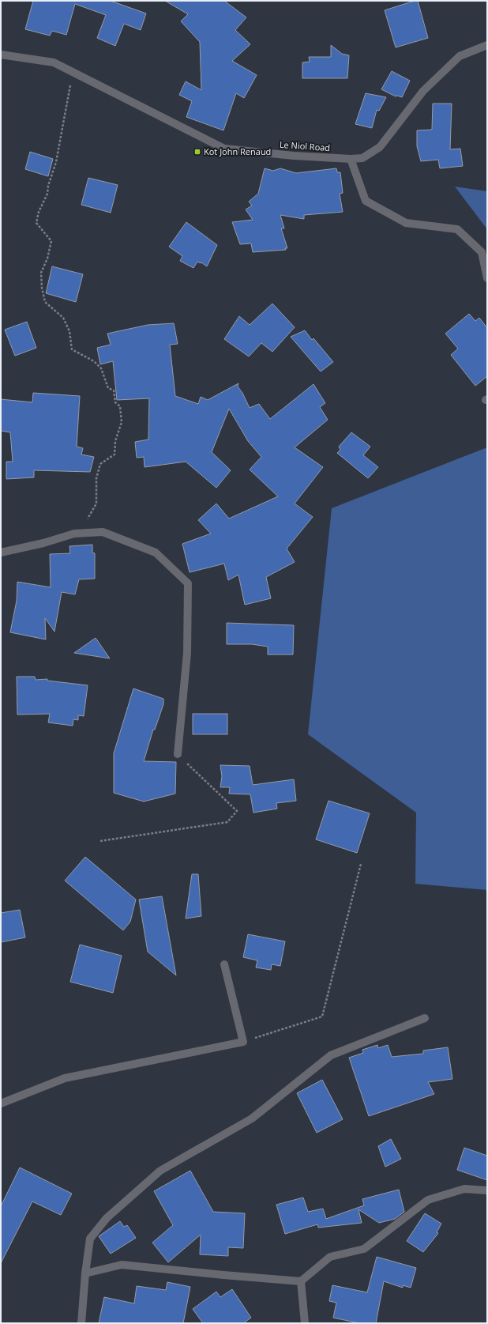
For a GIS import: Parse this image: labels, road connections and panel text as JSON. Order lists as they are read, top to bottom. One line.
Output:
{"streets":{"street":["Le Niol Road"]},"places":{"transit":["Kot John Renaud"]}}
